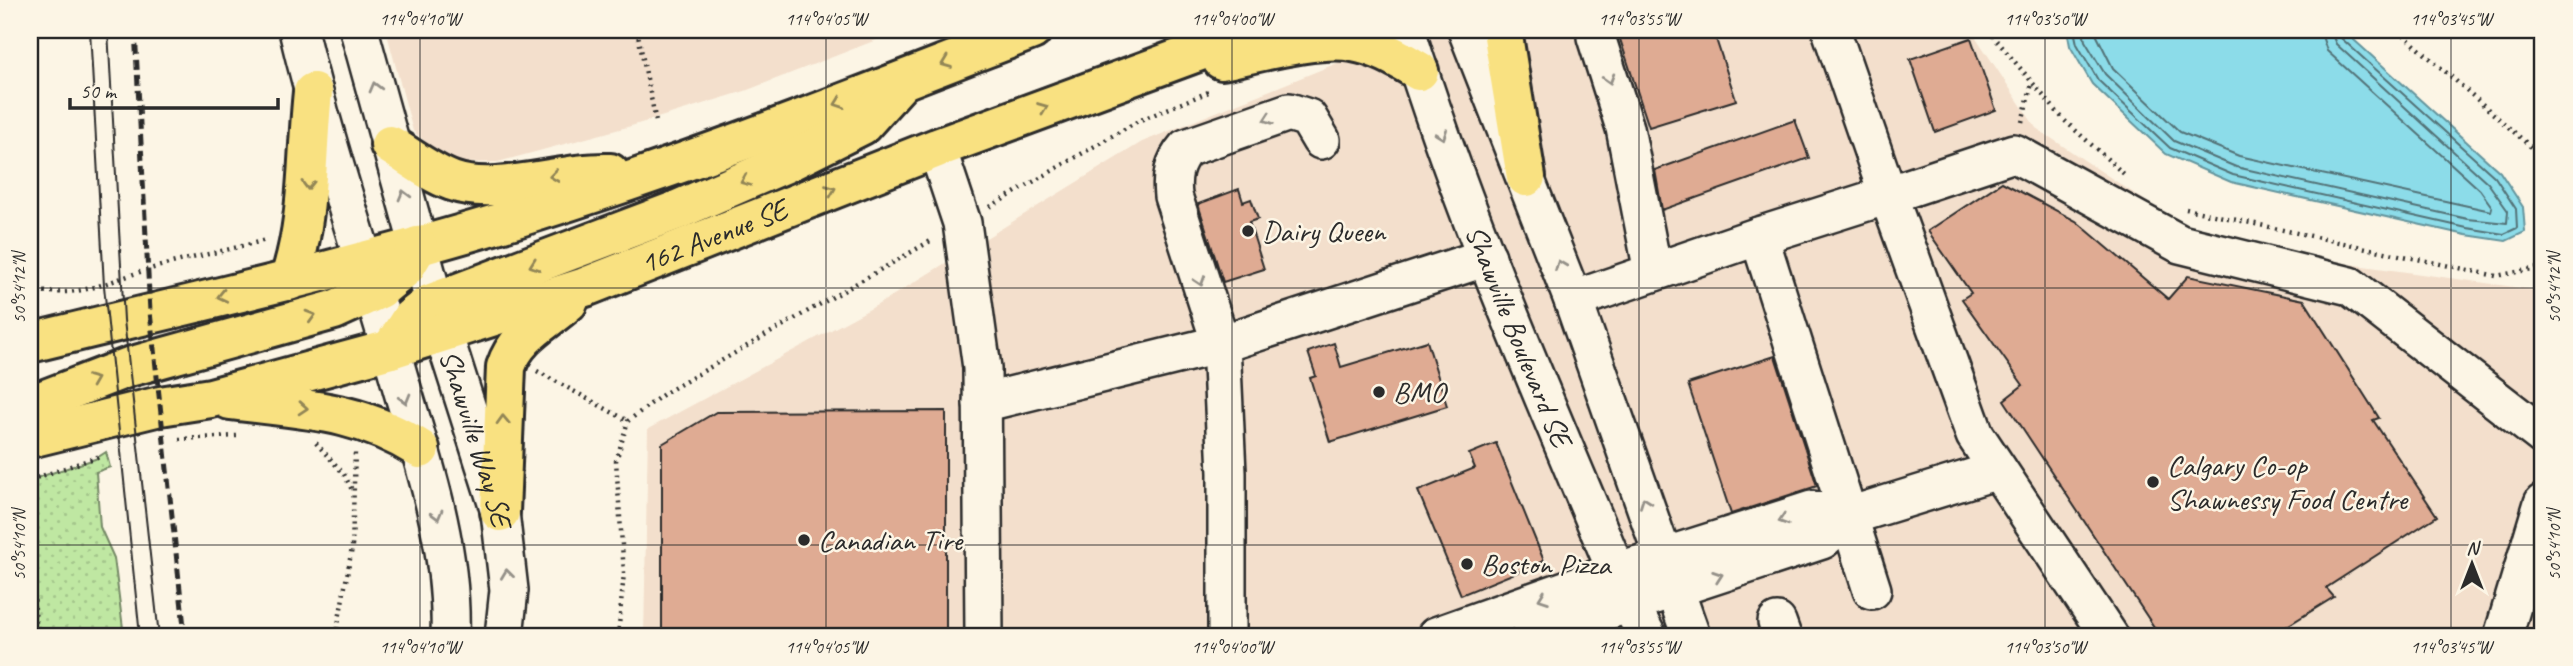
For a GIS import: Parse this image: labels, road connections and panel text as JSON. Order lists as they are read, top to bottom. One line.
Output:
{"streets":{"main road":["162 Avenue SE"],"street":["Shawville Boulevard SE","Shawville Way SE"]},"crossings":[["162 Avenue SE","Shawville Way SE"]],"places":["Dairy Queen","BMO","Calgary Co-op Shawnessy Food Centre","Canadian Tire","Boston Pizza"],"scale_bar":"50 m","north":"top","coordinates":["114°04'10\"W","114°04'05\"W","114°04'00\"W","114°03'55\"W","114°03'50\"W","114°03'45\"W","50°54'12\"N","50°54'10\"N"]}
